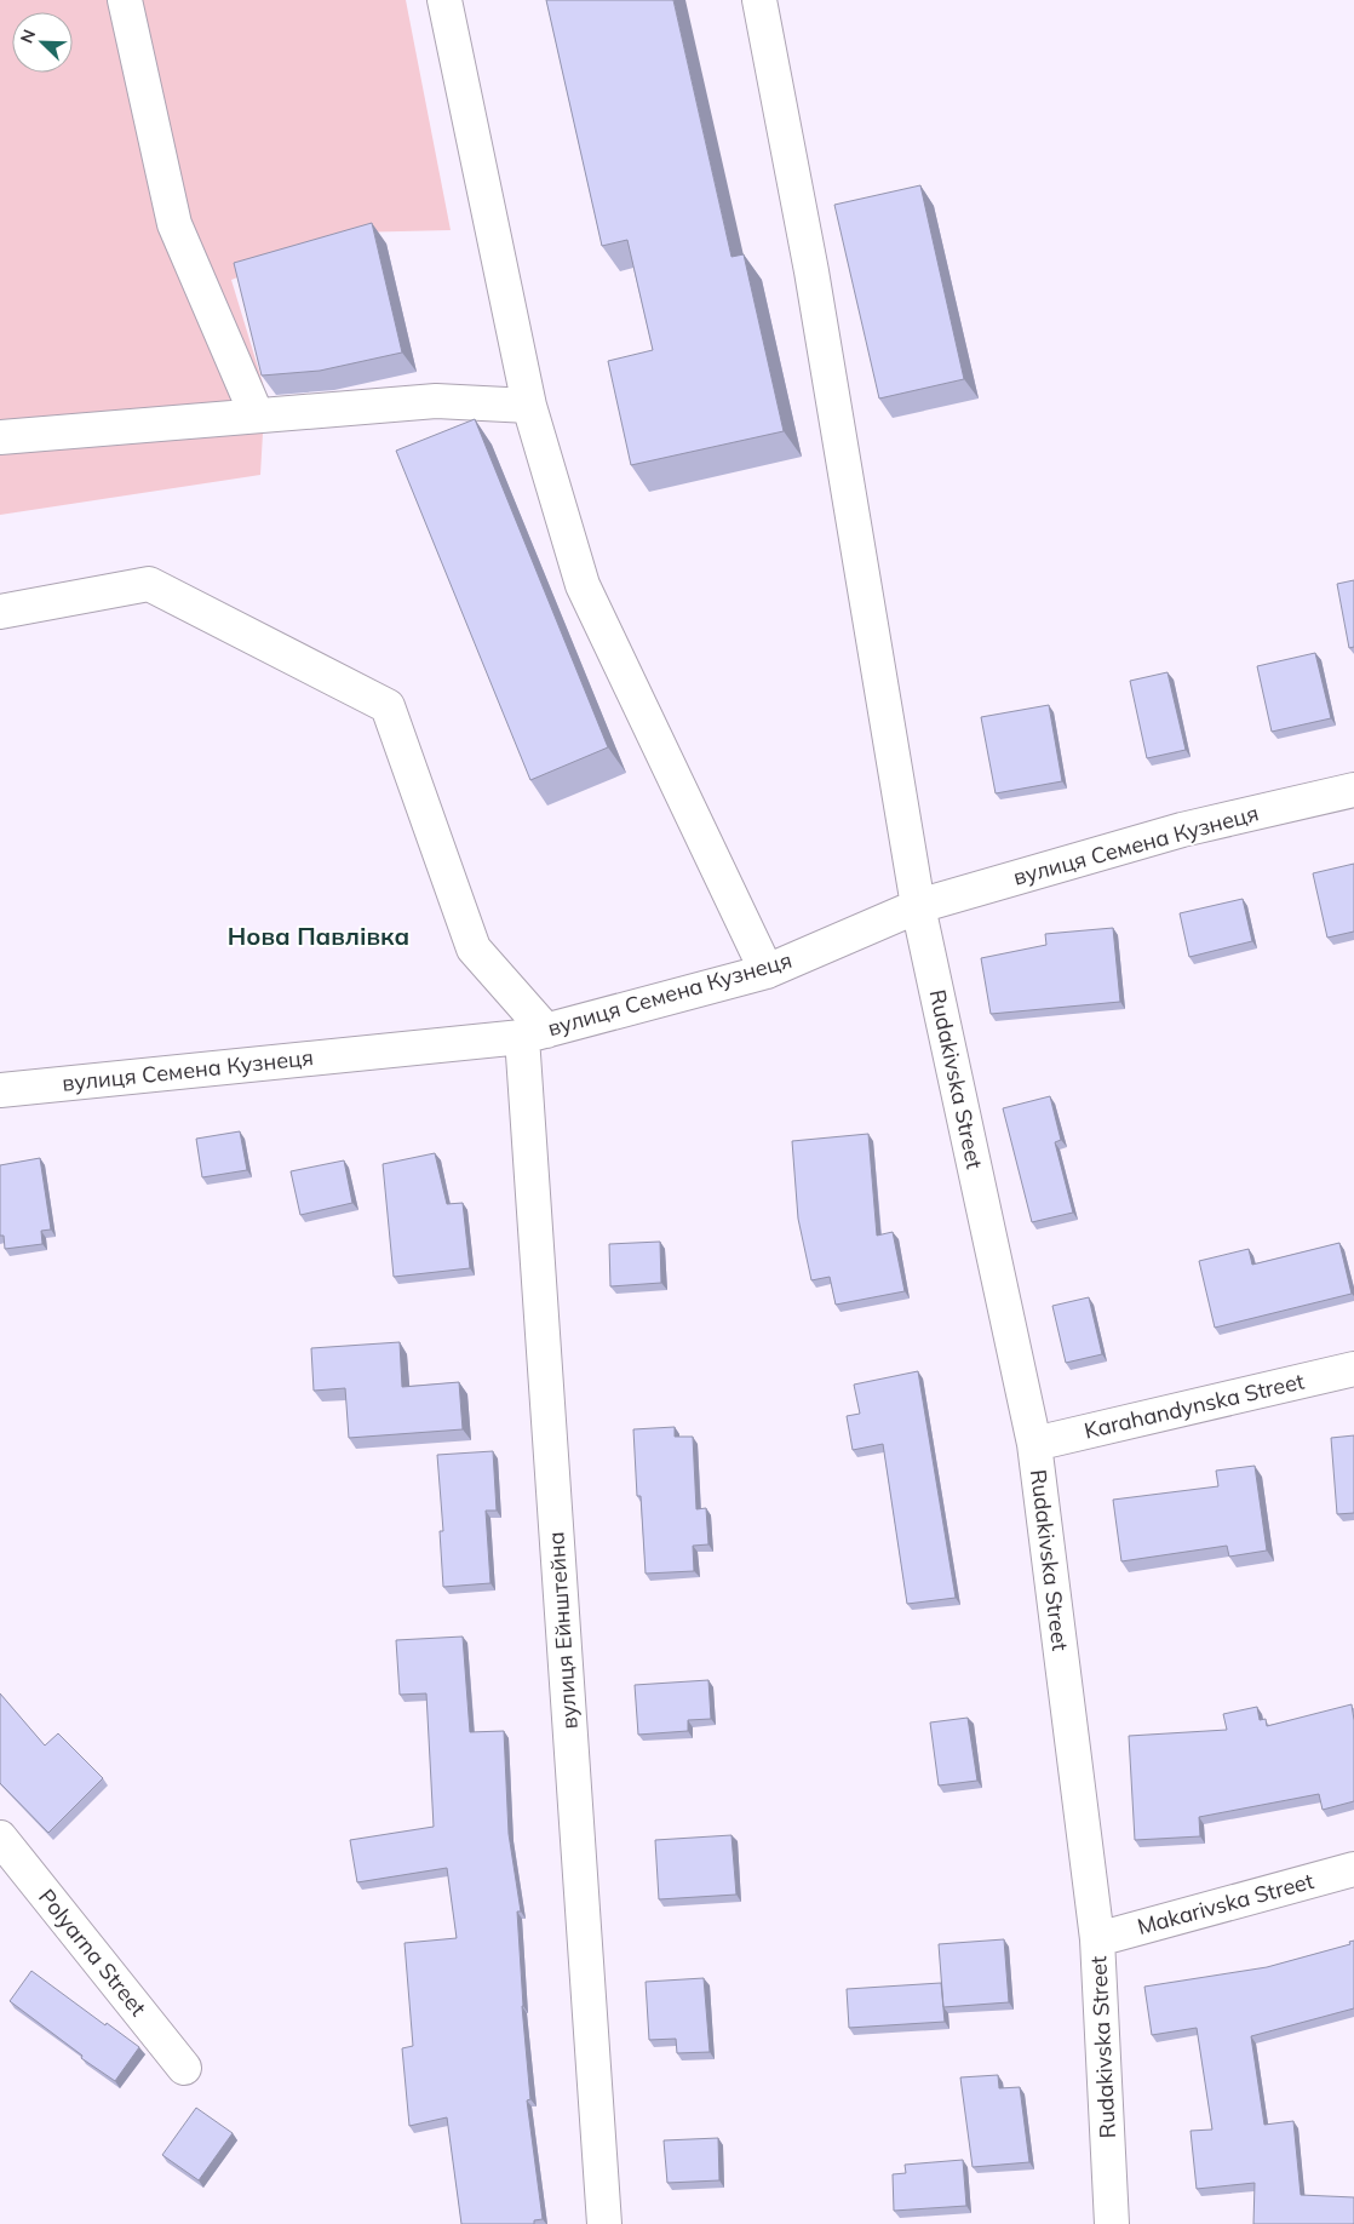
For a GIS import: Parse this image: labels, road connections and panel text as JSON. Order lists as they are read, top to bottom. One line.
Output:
{"streets":{"street":["вулиця Семена Кузнеця","Rudakivska Street","Karahandynska Street","вулиця Ейнштейна","Makarivska Street","Polyarna Street"]},"crossings":[["вулиця Семена Кузнеця","Rudakivska Street"],["вулиця Семена Кузнеця","вулиця Ейнштейна"],["Rudakivska Street","Karahandynska Street"],["Rudakivska Street","Makarivska Street"]],"districts":["Нова Павлівка"],"north":"top left"}
